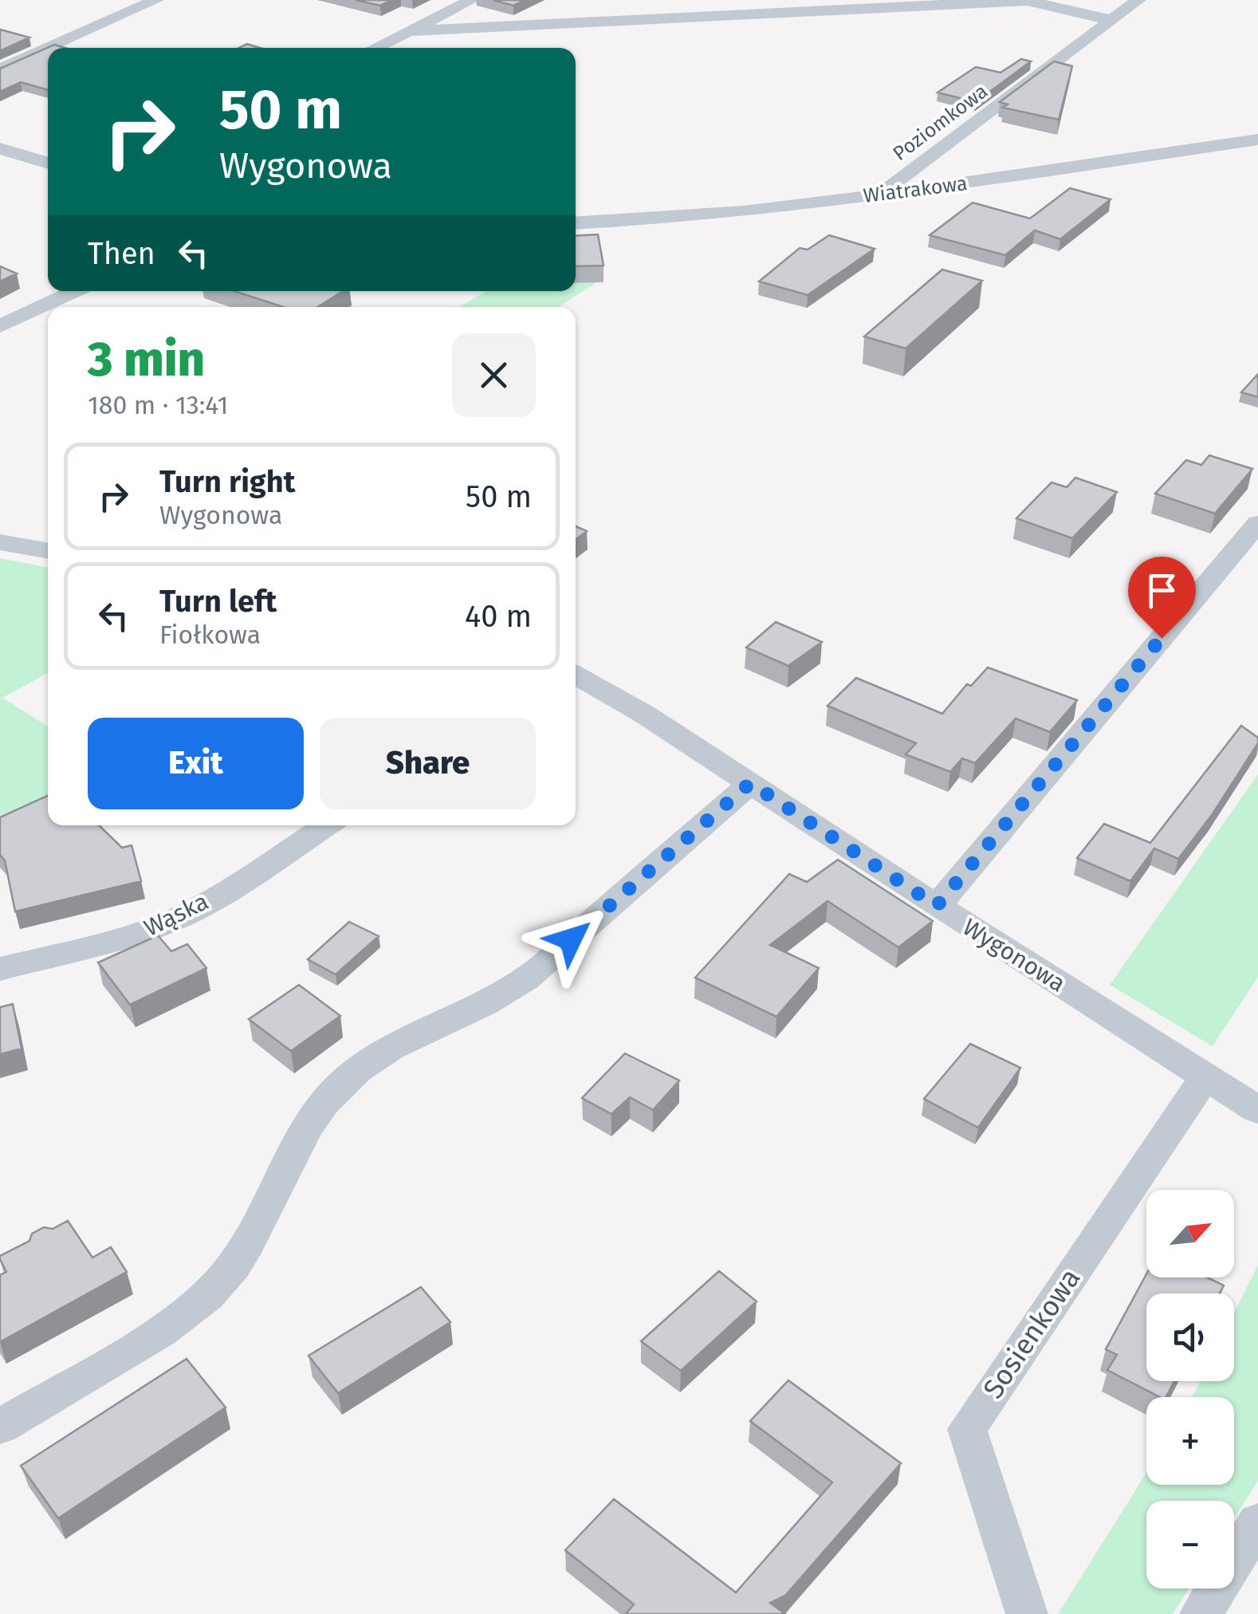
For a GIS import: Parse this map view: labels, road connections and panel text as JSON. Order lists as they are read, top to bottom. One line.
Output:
{"streets":{"street":["Poziomkowa","Wiatrakowa","Wąska","Wygonowa","Sosienkowa"]},"crossings":[["Poziomkowa","Wiatrakowa"],["Wygonowa","Sosienkowa"]],"north":"top right","page":{"turn":["50 m","Wygonowa"],"then":"Then","heading":["3 min","180 m · 13:41"],"list":[{"name":"Turn right","note":"Wygonowa","value":"50 m"},{"name":"Turn left","note":"Fiołkowa","value":"40 m"}],"buttons":["Exit","Share"],"map_buttons":["+","−"]}}
